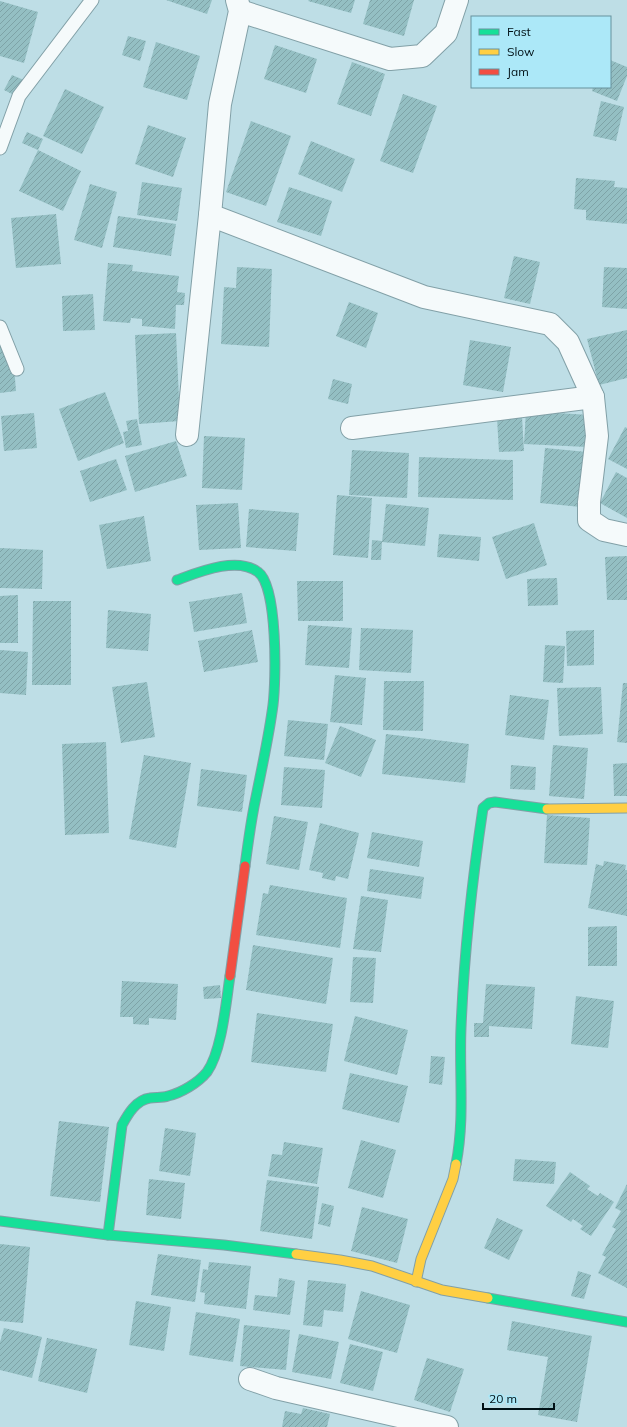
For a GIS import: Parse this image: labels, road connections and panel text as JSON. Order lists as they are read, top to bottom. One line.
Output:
{"legend":["Fast","Slow","Jam"],"scale_bar":"20 m"}
